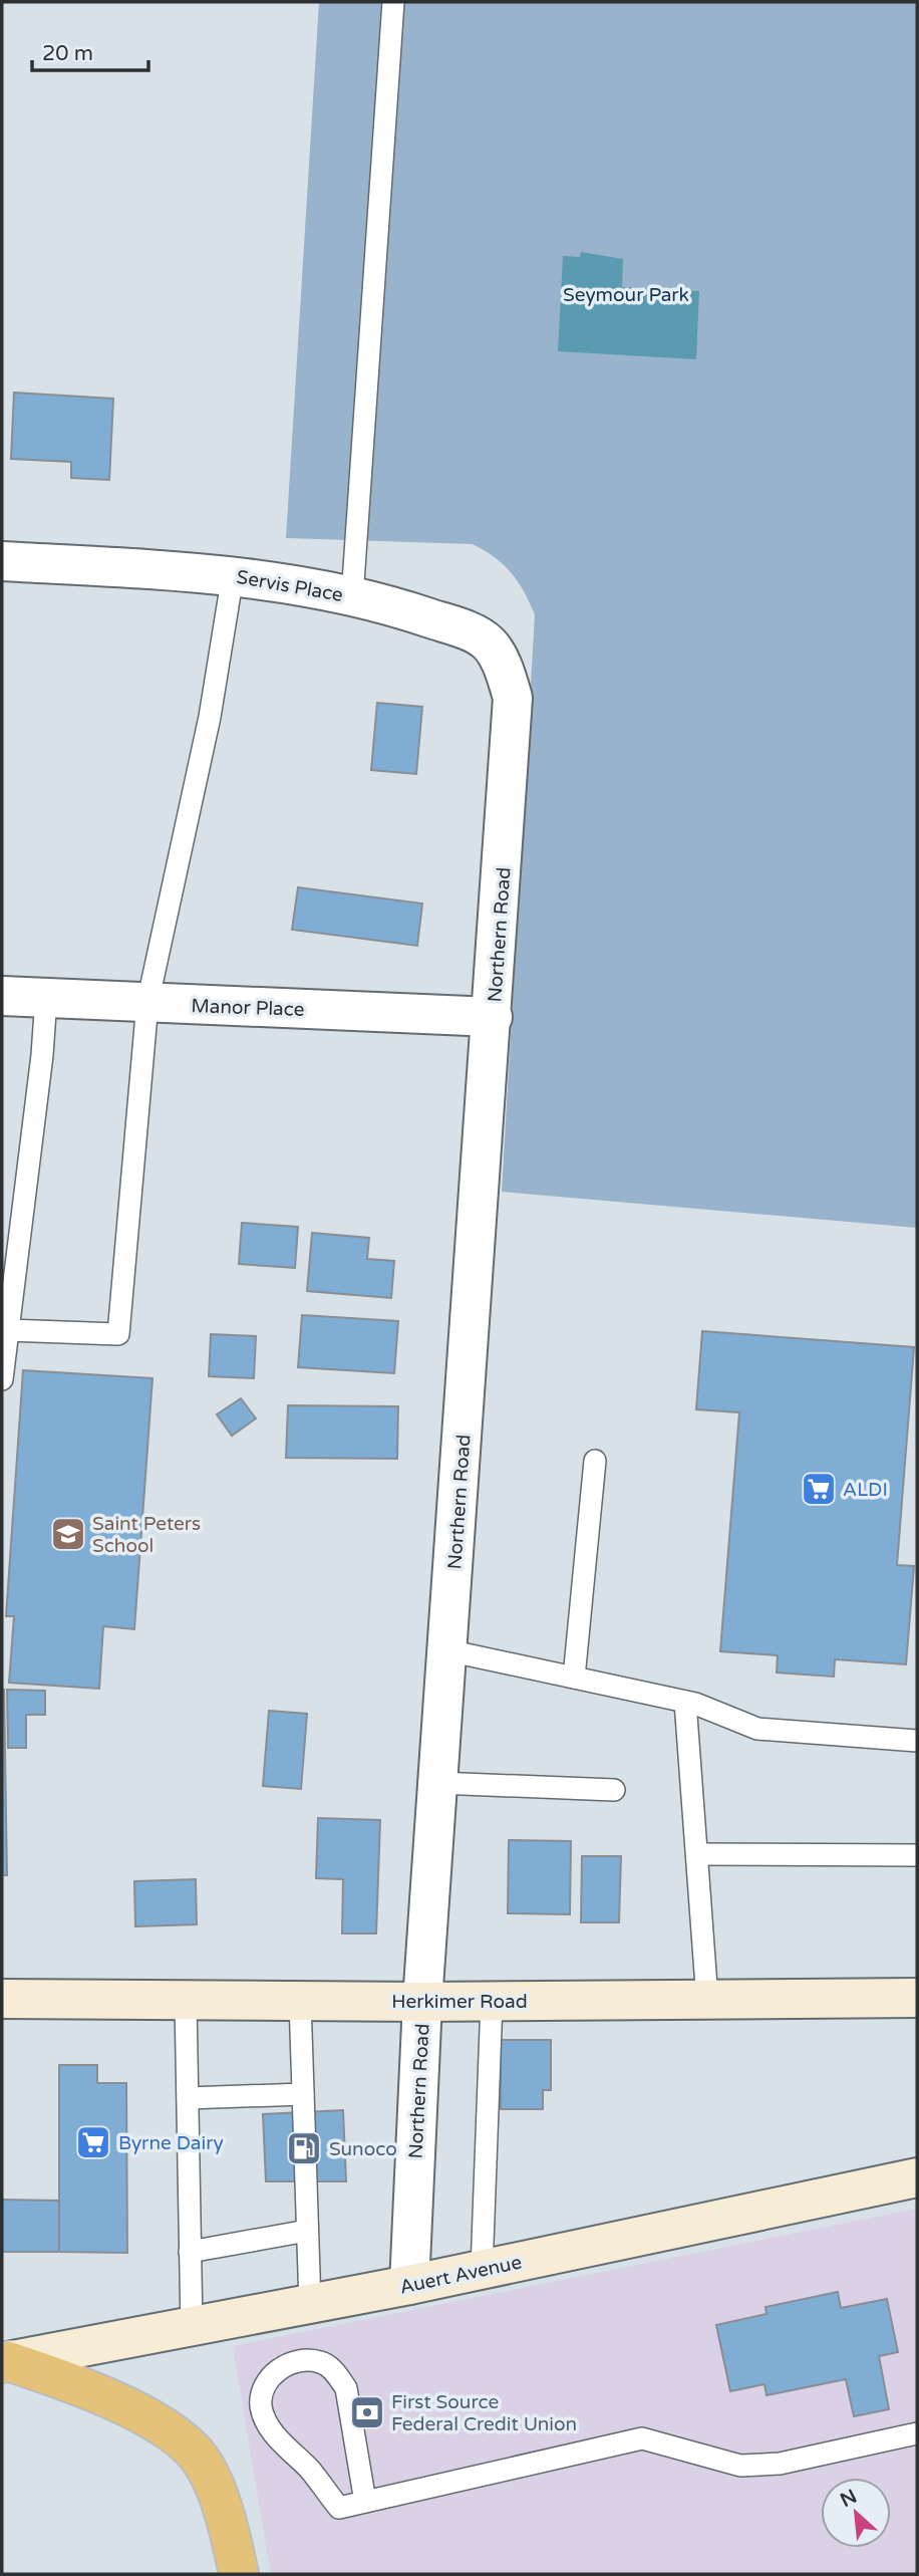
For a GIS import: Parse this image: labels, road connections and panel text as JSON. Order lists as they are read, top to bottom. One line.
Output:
{"streets":{"main road":["Herkimer Road","Auert Avenue"],"street":["Servis Place","Northern Road","Manor Place"]},"crossings":[["Servis Place","Northern Road"],["Northern Road","Manor Place"],["Northern Road","Herkimer Road"],["Northern Road","Auert Avenue"]],"parks":["Seymour Park"],"places":{"supermarket":["ALDI","Byrne Dairy"],"school or university":["Saint Peters School"],"fuel station":["Sunoco"],"bank":["First Source Federal Credit Union"]},"scale_bar":"20 m","north":"top left"}
